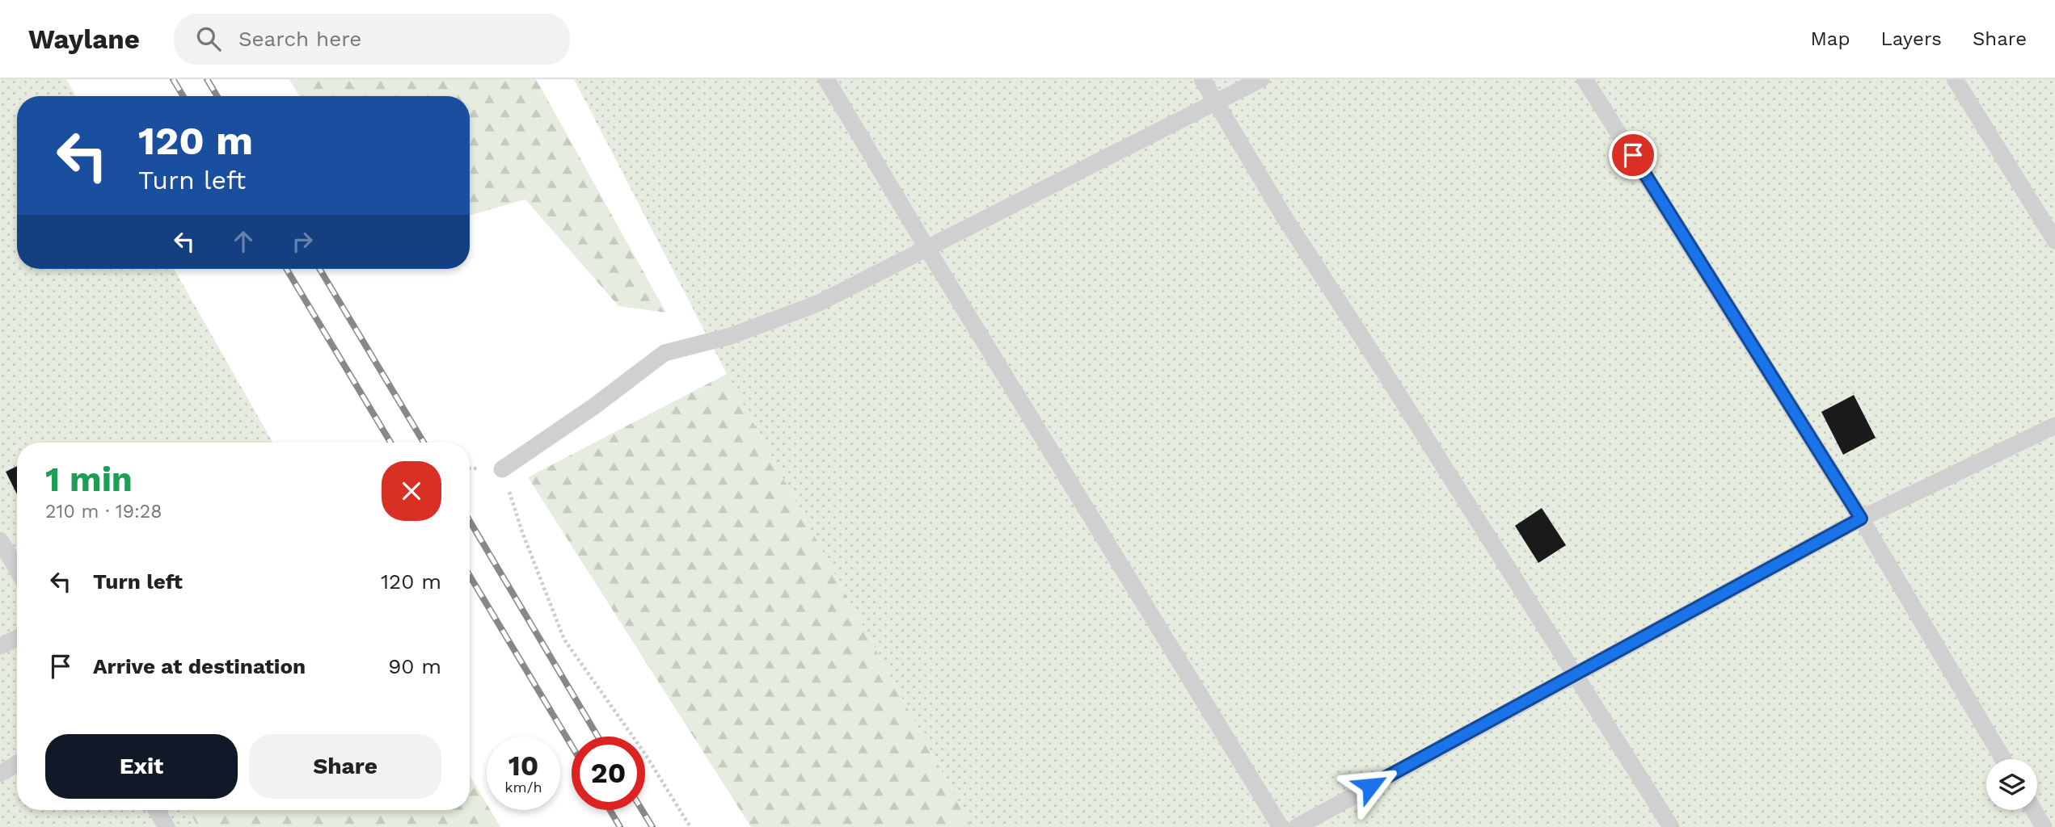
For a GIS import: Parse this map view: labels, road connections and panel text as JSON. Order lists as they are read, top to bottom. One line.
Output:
{"page":{"header":"Waylane","search":"Search here","nav":["Map","Layers","Share"],"turn":["120 m","Turn left"],"heading":["1 min","210 m · 19:28"],"list":[{"name":"Turn left","value":"120 m"},{"name":"Arrive at destination","value":"90 m"}],"buttons":["Exit","Share"],"speed":"10 km/h","limit":"20"}}
